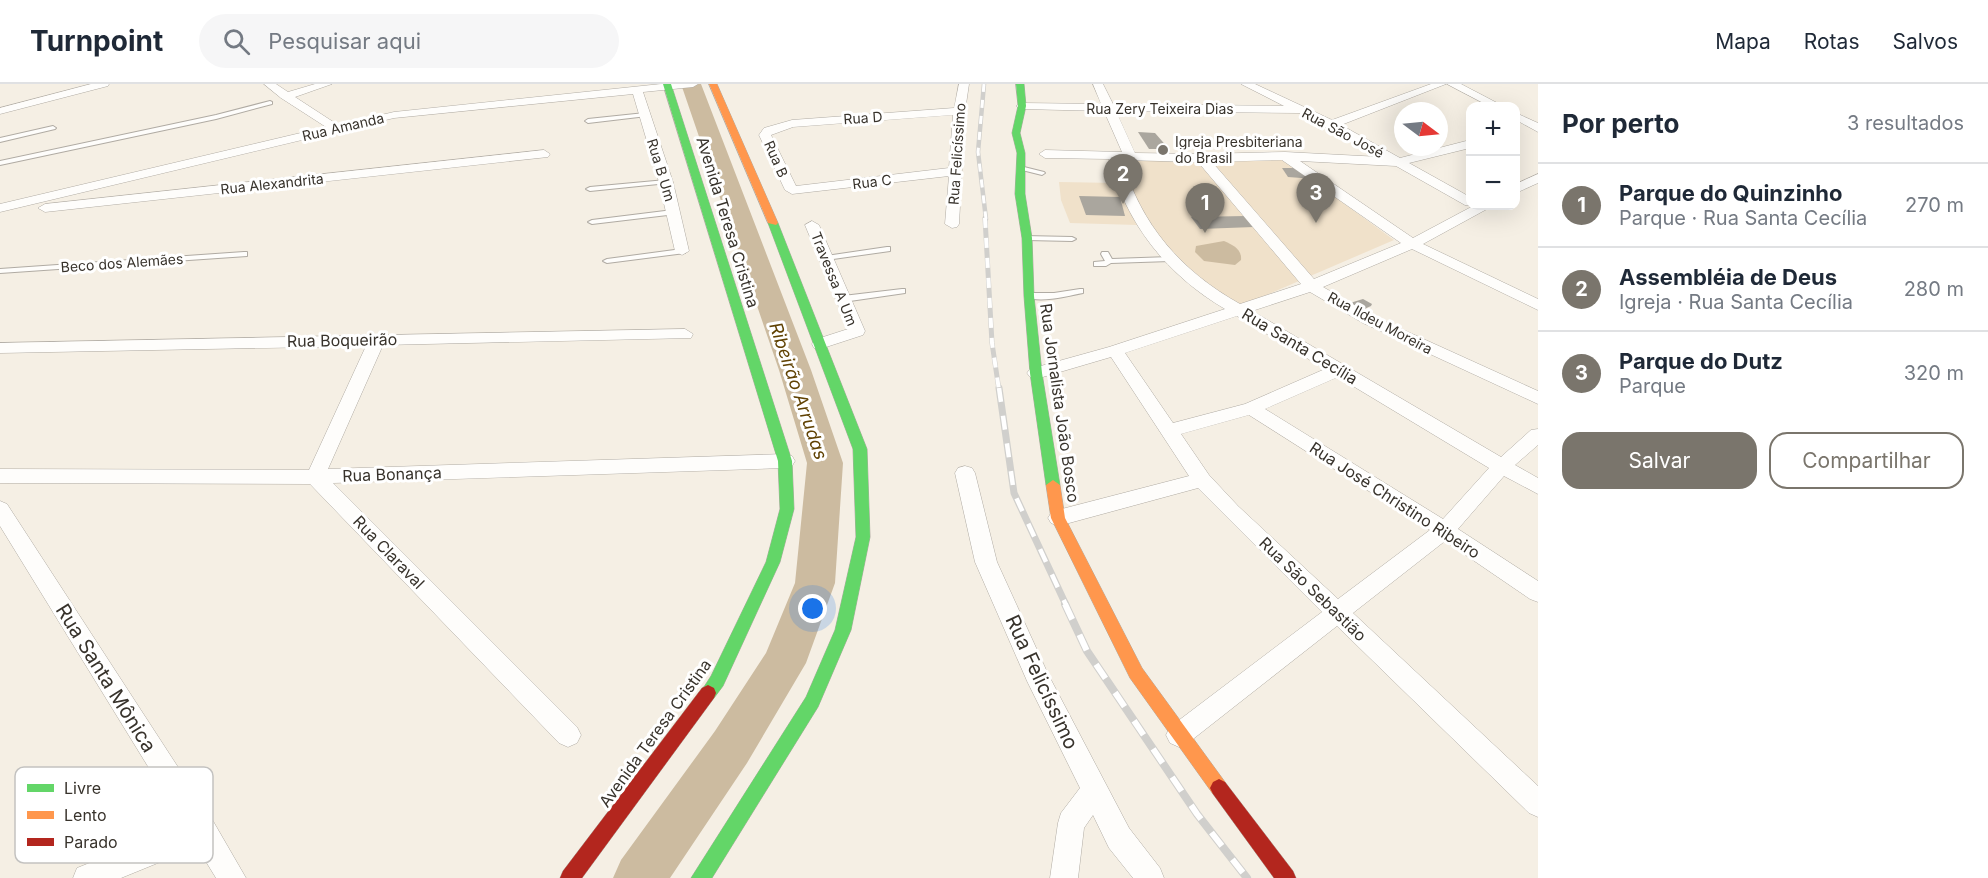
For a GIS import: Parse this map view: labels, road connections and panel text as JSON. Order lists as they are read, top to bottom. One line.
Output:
{"streets":{"main road":["Avenida Teresa Cristina","Rua Jornalista João Bosco"],"street":["Rua Zery Teixeira Dias","Rua D","Rua Amanda","Rua São José","Rua Felicíssimo","Rua B","Rua B Um","Rua C","Rua Alexandrita","Travessa A Um","Rua Ildeu Moreira","Rua Boqueirão","Rua Santa Cecília","Rua Bonança","Rua José Christino Ribeiro","Rua Claraval","Rua São Sebastião","Rua Santa Mônica"],"lane":["Beco dos Alemães"]},"crossings":[["Rua Zery Teixeira Dias","Rua São José"],["Rua Zery Teixeira Dias","Rua Santa Cecília"],["Rua Zery Teixeira Dias","Rua Jornalista João Bosco"],["Rua D","Rua Felicíssimo"],["Rua D","Rua B"],["Rua Amanda","Rua B Um"],["Rua Amanda","Avenida Teresa Cristina"],["Rua Felicíssimo","Rua C"],["Rua B","Rua C"],["Avenida Teresa Cristina","Travessa A Um"],["Avenida Teresa Cristina","Rua Bonança"],["Rua Bonança","Rua Claraval"]],"water":["Ribeirão Arrudas"],"places":["Igreja Presbiteriana do Brasil"],"legend":["Livre","Lento","Parado"],"north":"right","page":{"header":"Turnpoint","search":"Pesquisar aqui","nav":["Mapa","Rotas","Salvos"],"heading":["Por perto","3 resultados"],"map_buttons":["+","−"],"pins":["2","3","1"],"list":[{"mark":"1","name":"Parque do Quinzinho","note":"Parque · Rua Santa Cecília","value":"270 m"},{"mark":"2","name":"Assembléia de Deus","note":"Igreja · Rua Santa Cecília","value":"280 m"},{"mark":"3","name":"Parque do Dutz","note":"Parque","value":"320 m"}],"buttons":["Salvar","Compartilhar"]}}
